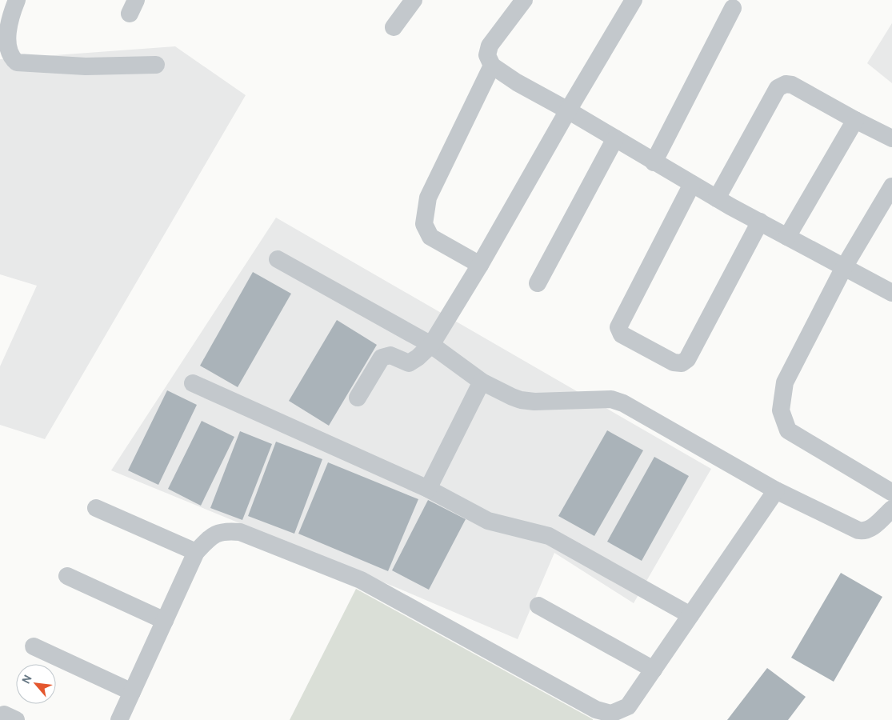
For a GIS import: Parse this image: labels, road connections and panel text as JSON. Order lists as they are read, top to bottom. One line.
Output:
{"north":"top left"}
